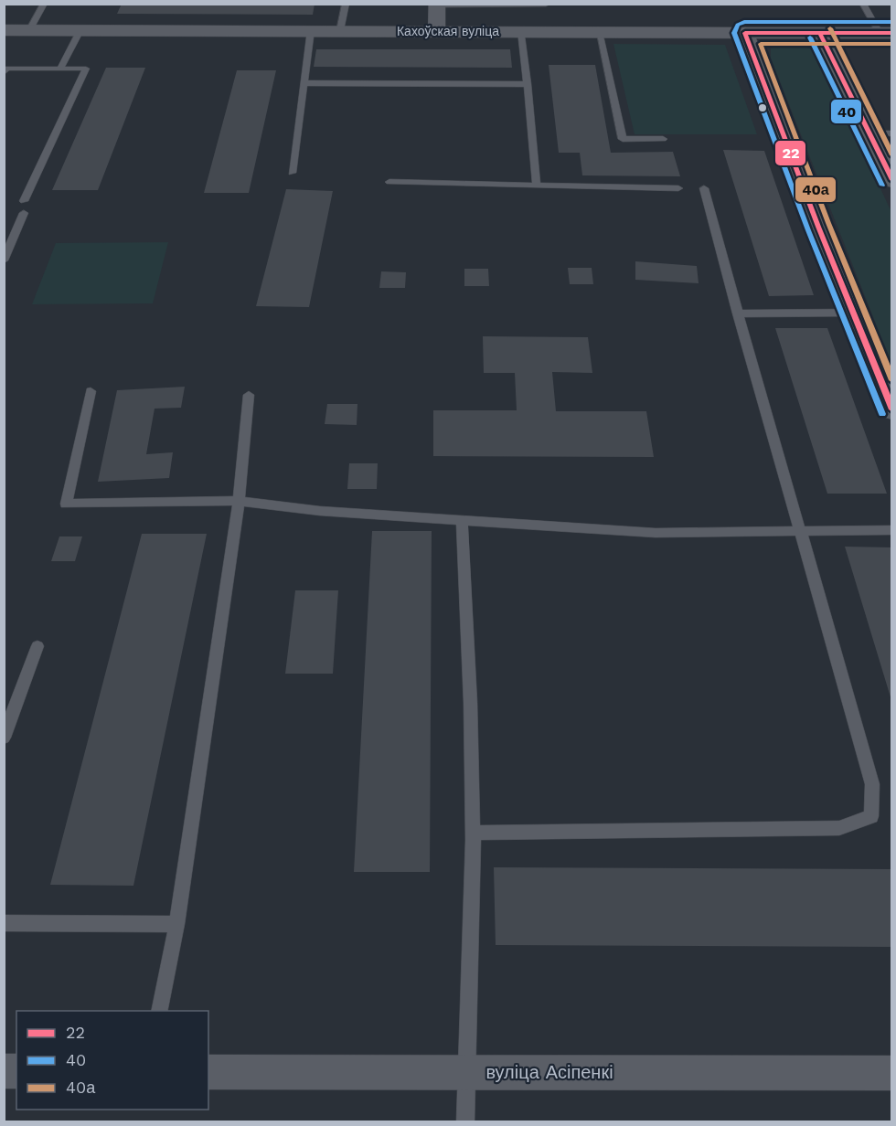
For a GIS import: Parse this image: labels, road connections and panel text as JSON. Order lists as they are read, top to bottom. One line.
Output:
{"streets":{"main road":["Кахоўская вуліца"],"street":["вуліца Асіпенкі"]},"lines":["transit line 40","transit line 40а","transit line 22"],"legend":["22","40","40а"]}
